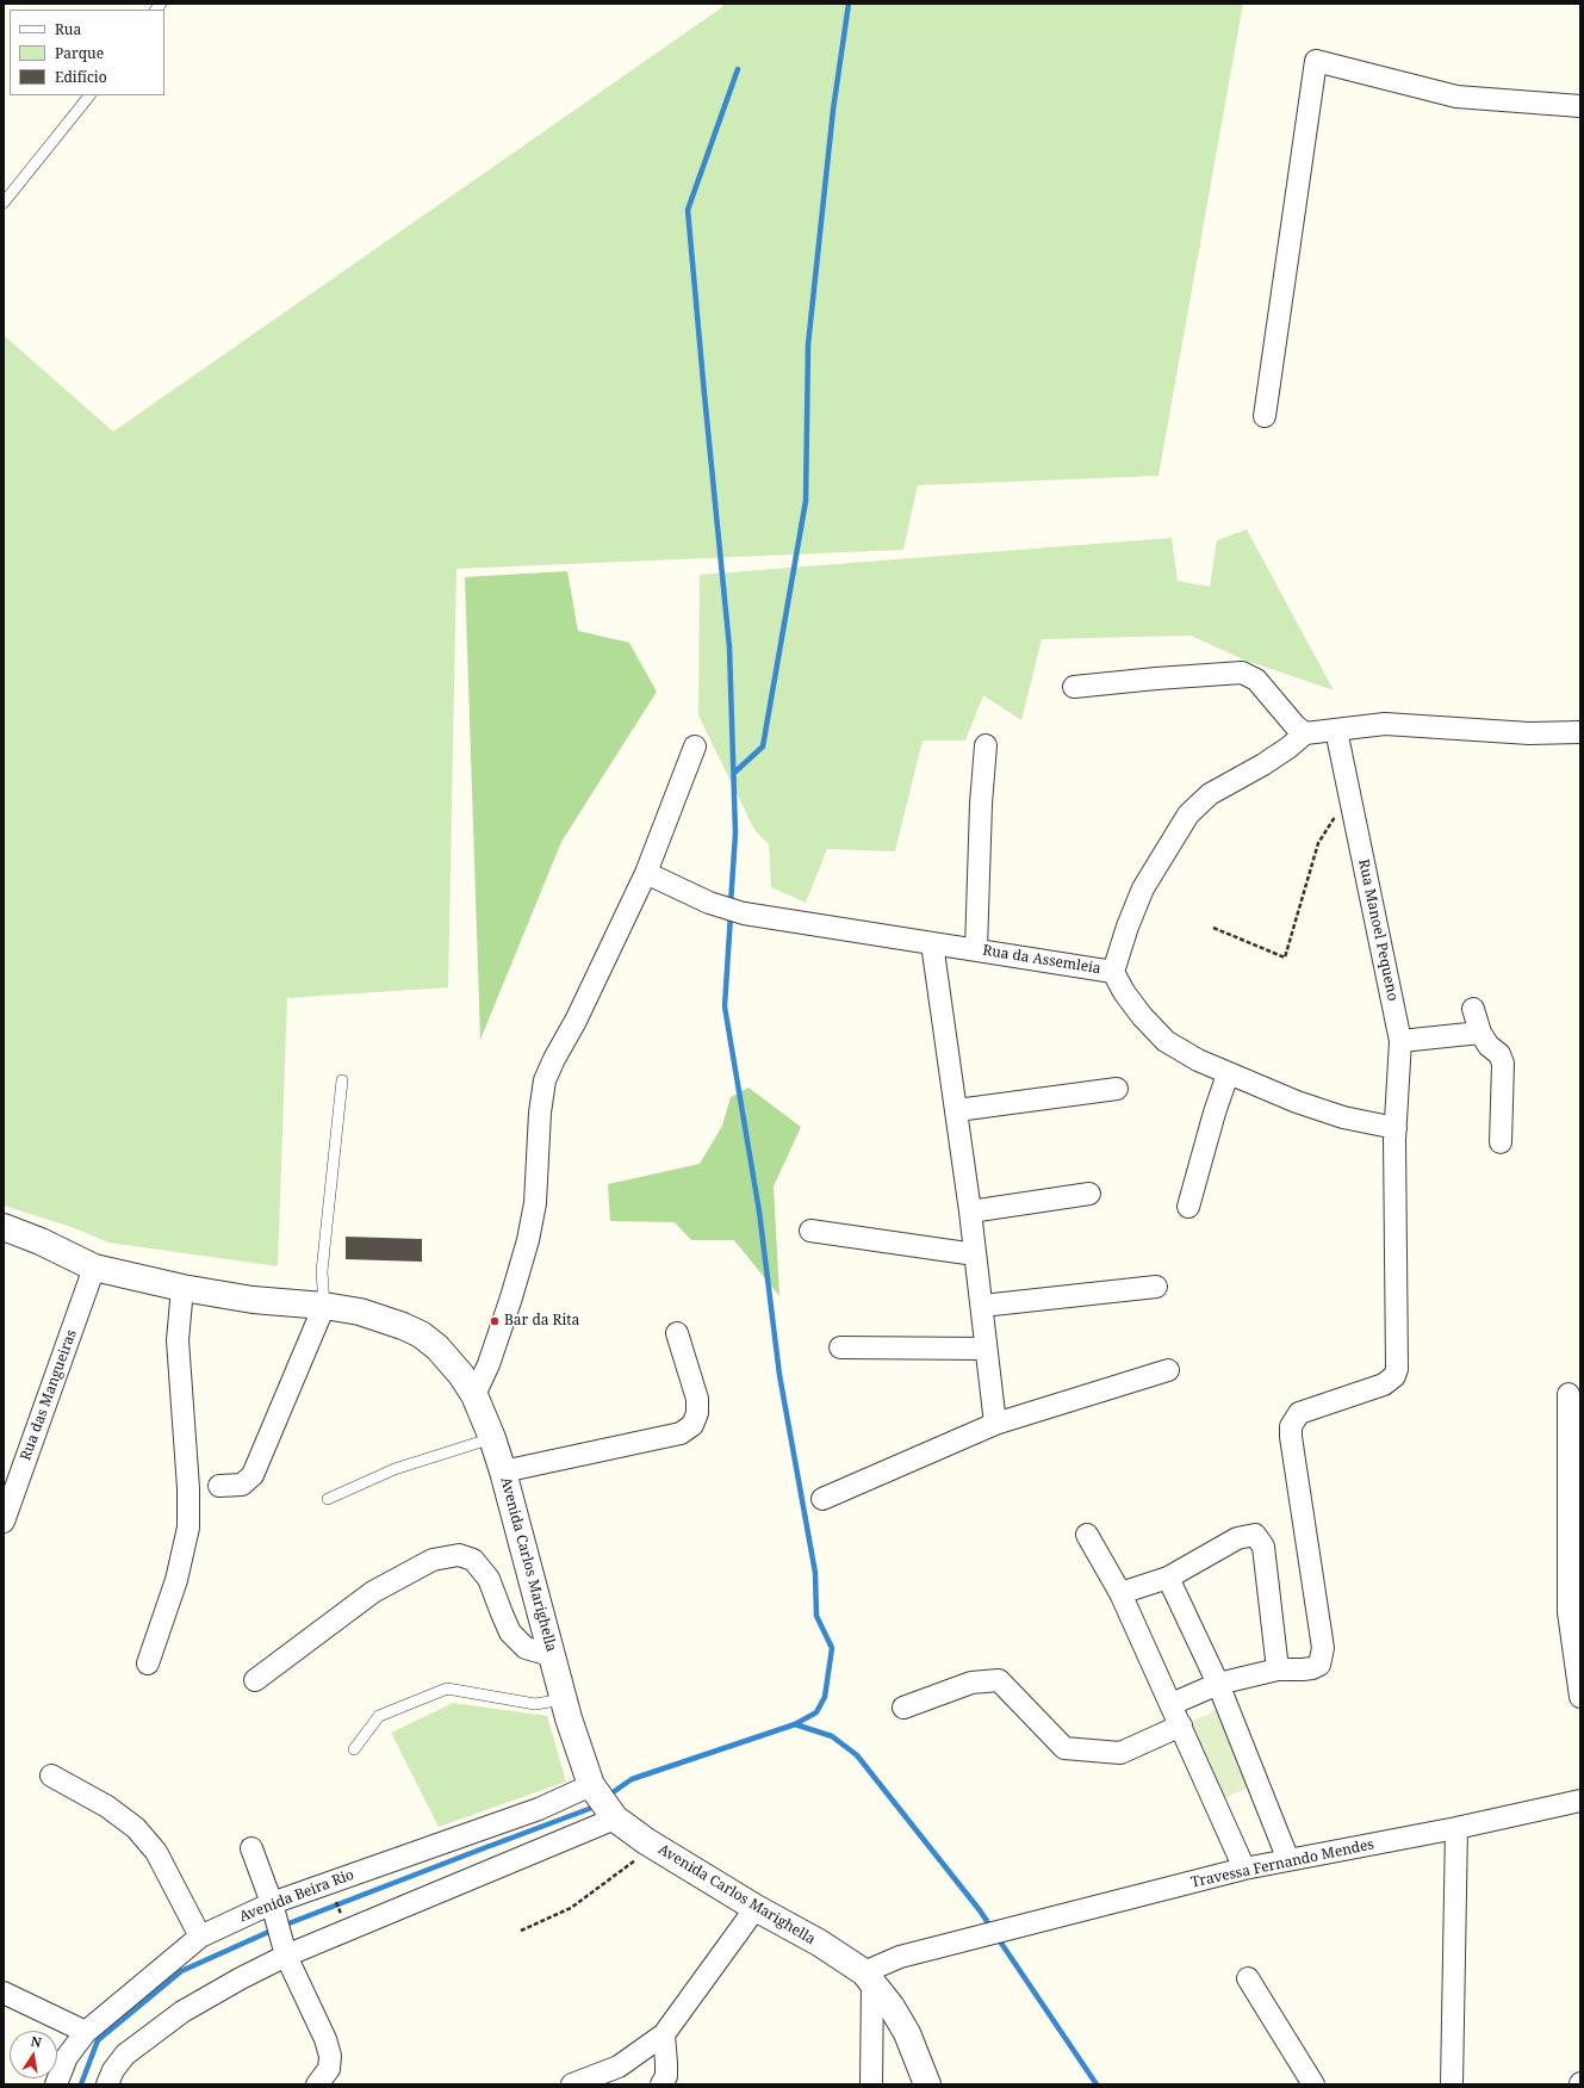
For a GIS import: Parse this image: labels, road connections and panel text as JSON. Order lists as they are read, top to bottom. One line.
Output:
{"streets":{"street":["Rua Manoel Pequeno","Rua da Assemleia","Rua das Mangueiras","Avenida Carlos Marighella","Travessa Fernando Mendes","Avenida Beira Rio"]},"crossings":[["Rua Manoel Pequeno","Rua da Assemleia"],["Rua das Mangueiras","Avenida Carlos Marighella"],["Avenida Carlos Marighella","Travessa Fernando Mendes"],["Avenida Carlos Marighella","Avenida Beira Rio"]],"places":["Bar da Rita"],"legend":["Rua","Parque","Edifício"],"north":"top"}
